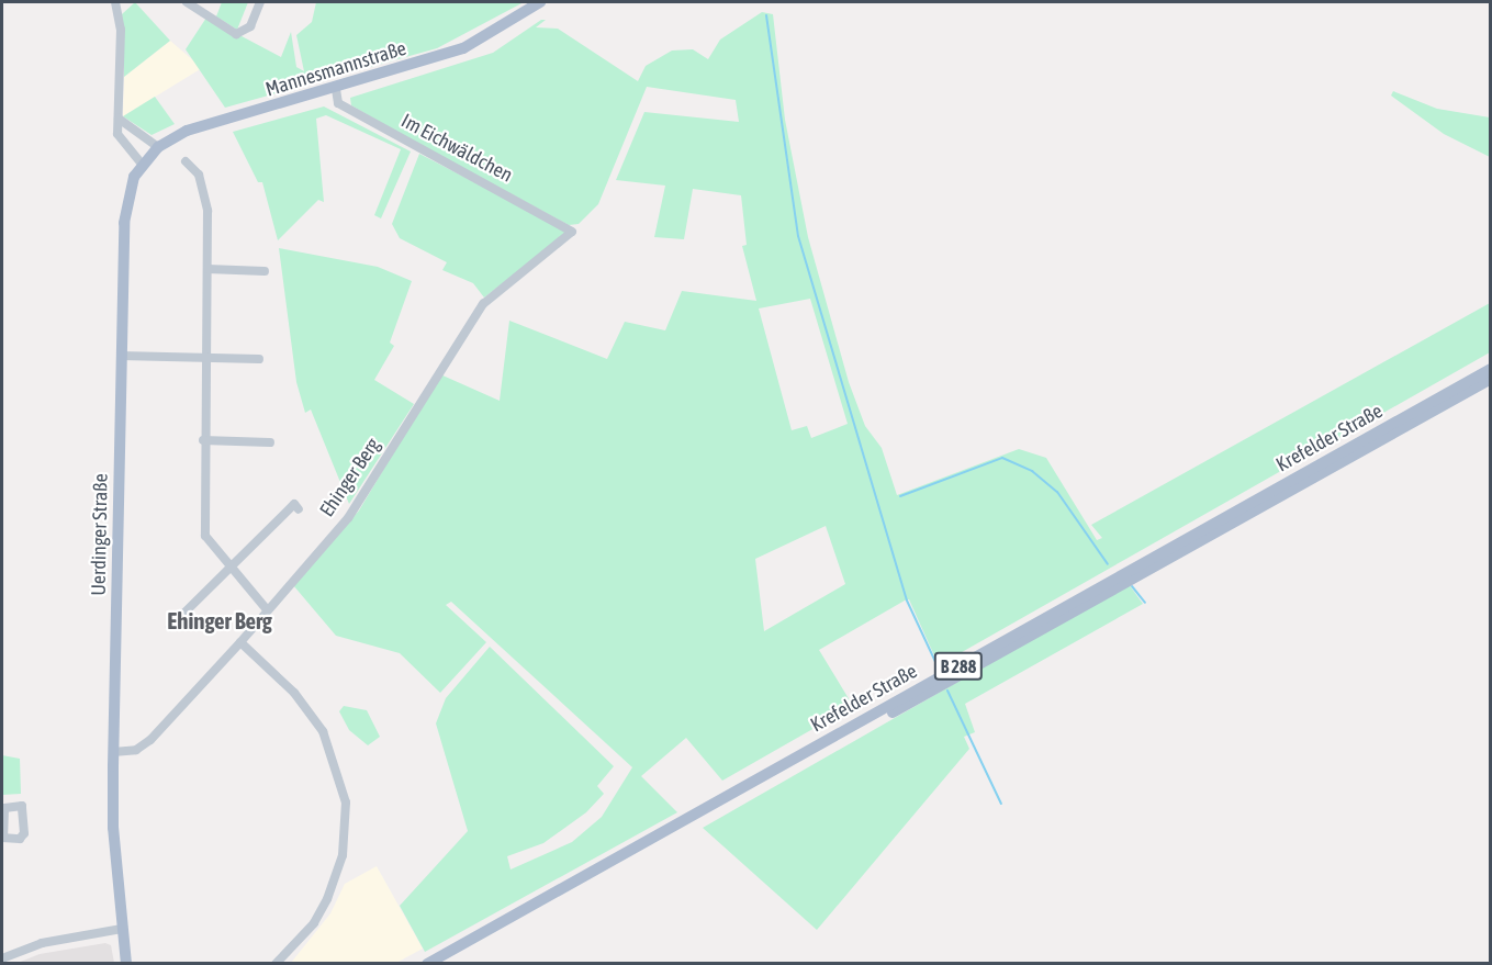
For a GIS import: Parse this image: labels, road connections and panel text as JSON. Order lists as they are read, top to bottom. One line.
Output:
{"streets":{"main road":["Mannesmannstraße","Krefelder Straße","Uerdinger Straße","B 288"],"street":["Im Eichwäldchen","Ehinger Berg"]},"crossings":[["Mannesmannstraße","Im Eichwäldchen"],["Mannesmannstraße","Uerdinger Straße"],["Im Eichwäldchen","Ehinger Berg"],["Ehinger Berg","Uerdinger Straße"]],"districts":["Ehinger Berg"]}
